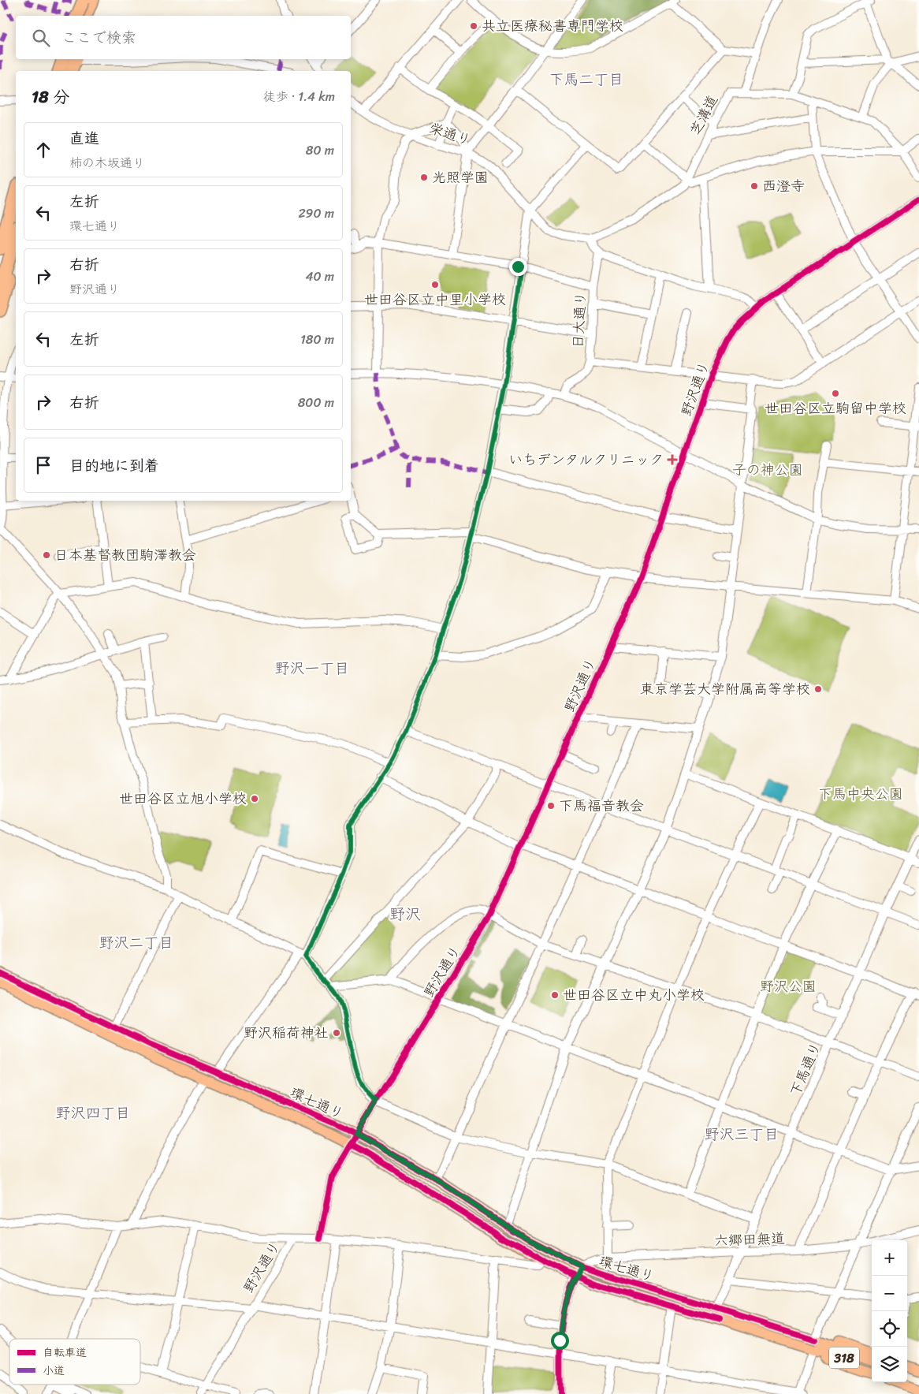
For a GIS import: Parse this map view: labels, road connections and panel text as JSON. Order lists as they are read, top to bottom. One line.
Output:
{"streets":{"main road":["環七通り","318"],"street":["芝溝道","栄通り","日大通り","野沢通り","下馬通り","六郷田無道"]},"crossings":[["芝溝道","栄通り"],["野沢通り","環七通り"],["下馬通り","環七通り"],["下馬通り","六郷田無道"],["環七通り","六郷田無道"]],"districts":["下馬二丁目","野沢一丁目","野沢","野沢二丁目","野沢四丁目","野沢三丁目"],"parks":["子の神公園","下馬中央公園","野沢公園"],"places":{"other":["共立医療秘書専門学校","光照学園","西澄寺","世田谷区立中里小学校","世田谷区立駒留中学校","日本基督教団駒澤教会","東京学芸大学附属高等学校","世田谷区立旭小学校","下馬福音教会","世田谷区立中丸小学校","野沢稲荷神社"],"health":["いちデンタルクリニック"]},"legend":["自転車道","小道"],"page":{"search":"ここで検索","heading":["18 分","徒歩 · 1.4 km"],"list":[["直進","柿の木坂通り","80 m"],["左折","環七通り","290 m"],["右折","野沢通り","40 m"],["左折","180 m"],["右折","800 m"],"目的地に到着"],"map_buttons":["+","−"]}}
